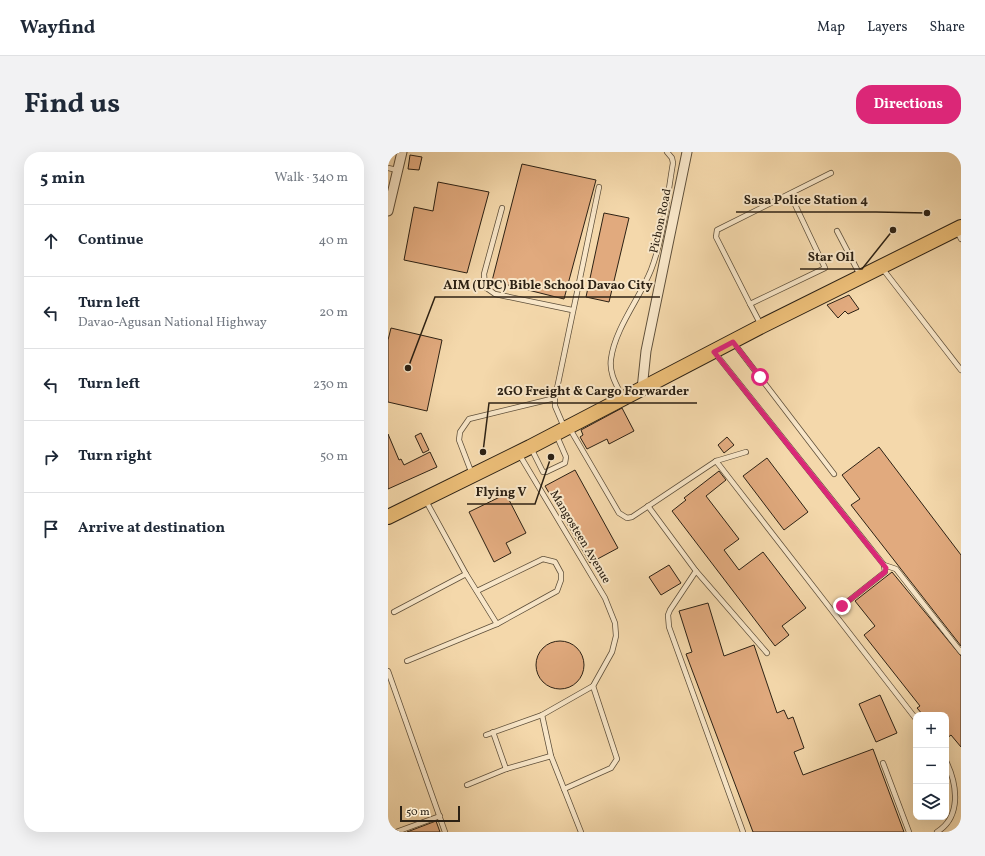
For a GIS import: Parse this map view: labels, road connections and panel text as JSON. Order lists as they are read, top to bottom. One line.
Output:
{"streets":{"street":["Pichon Road"],"lane":["Mangosteen Avenue"]},"places":["Sasa Police Station 4","Star Oil","AIM (UPC) Bible School Davao City","2GO Freight & Cargo Forwarder","Flying V"],"scale_bar":"50 m","page":{"header":"Wayfind","nav":["Map","Layers","Share"],"title":"Find us","buttons":"Directions","heading":["5 min","Walk · 340 m"],"list":[["Continue","40 m"],["Turn left","Davao-Agusan National Highway","20 m"],["Turn left","230 m"],["Turn right","50 m"],"Arrive at destination"],"map_buttons":["+","−"],"scale":"50 m"}}
